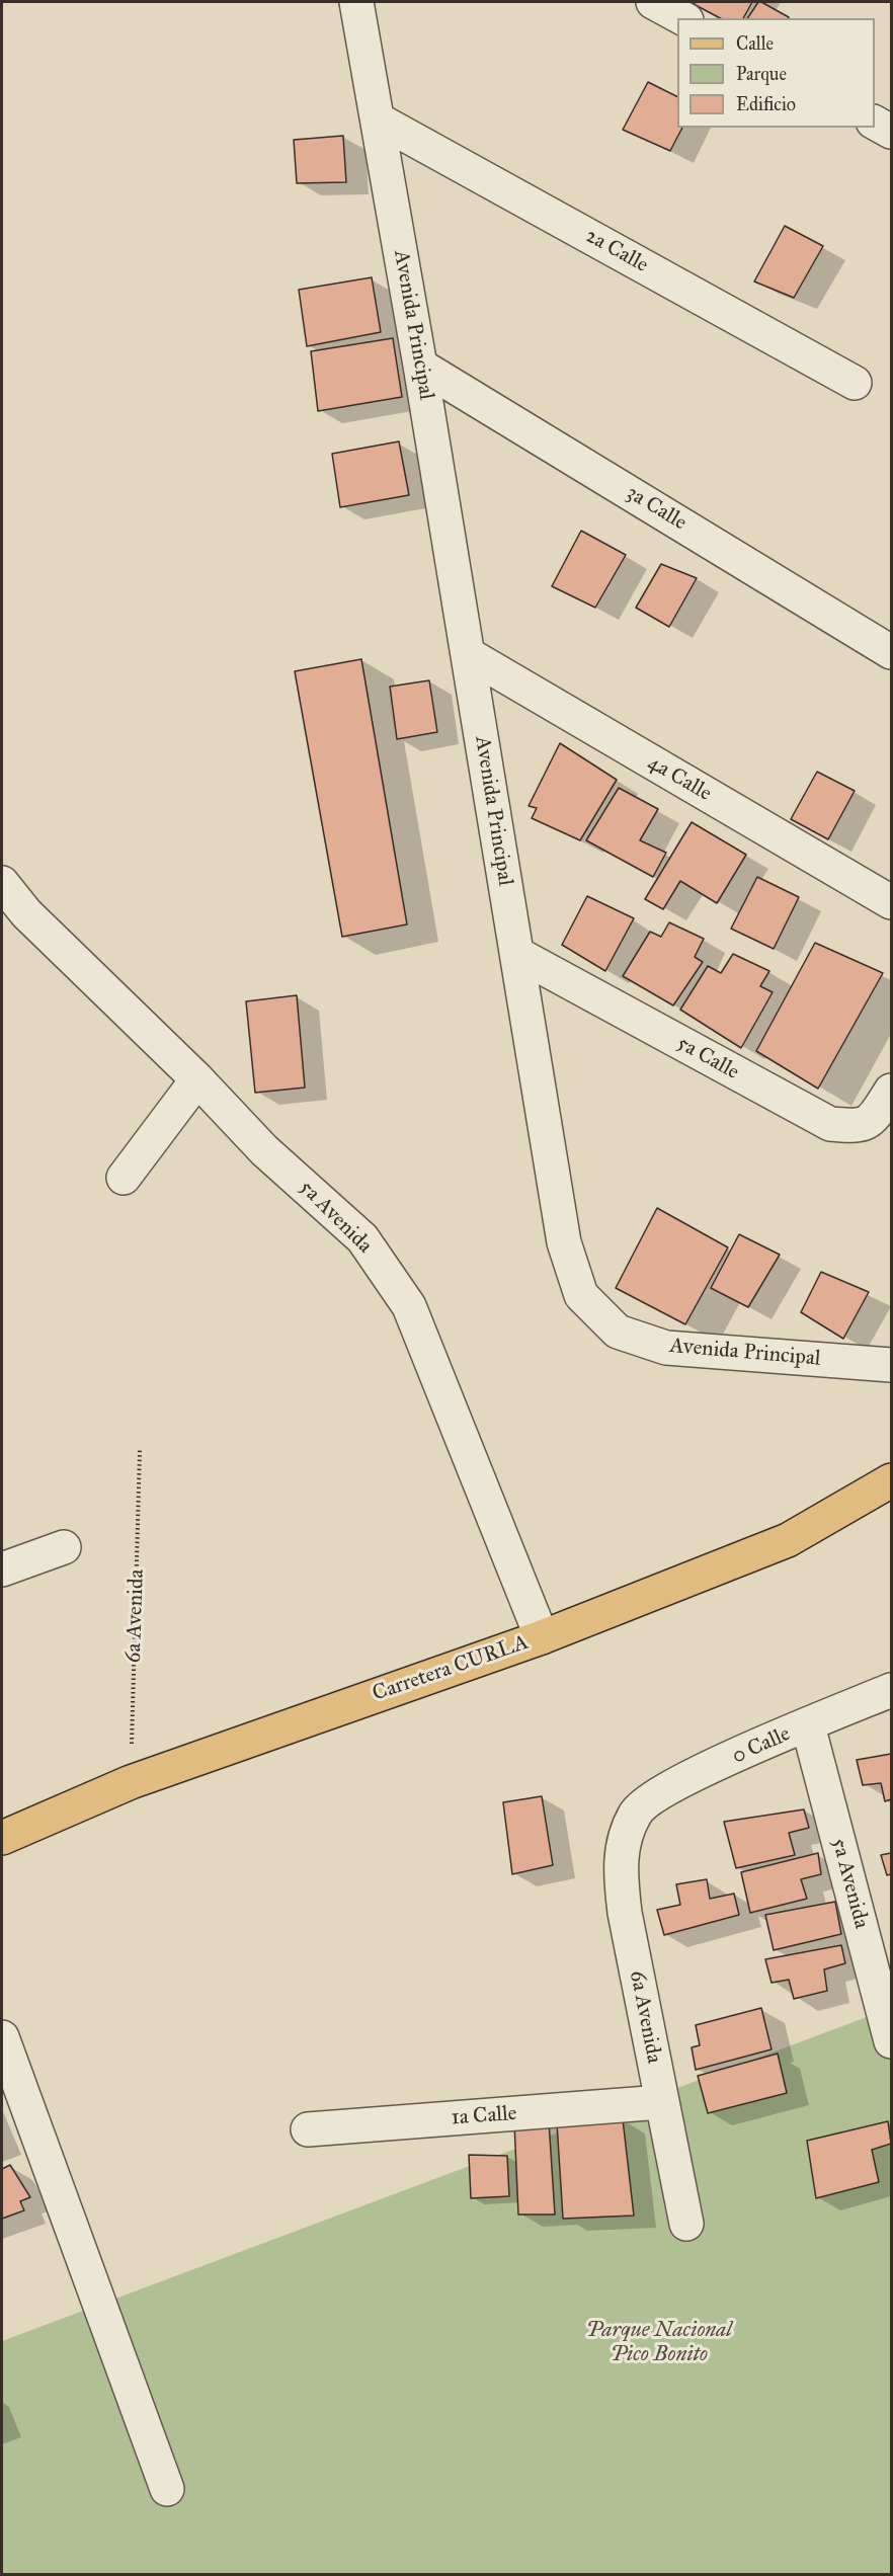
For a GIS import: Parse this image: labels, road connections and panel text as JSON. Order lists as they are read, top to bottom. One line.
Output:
{"streets":{"main road":["Carretera CURLA"],"street":["2a Calle","Avenida Principal","3a Calle","4a Calle","5a Calle","5a Avenida","6a Avenida","0 Calle","1a Calle"]},"crossings":[["2a Calle","Avenida Principal"],["Avenida Principal","3a Calle"],["Avenida Principal","4a Calle"],["Avenida Principal","5a Calle"],["5a Avenida","Carretera CURLA"],["5a Avenida","0 Calle"],["6a Avenida","Carretera CURLA"],["6a Avenida","0 Calle"],["6a Avenida","1a Calle"]],"parks":["Parque Nacional Pico Bonito"],"legend":["Calle","Parque","Edificio"]}
